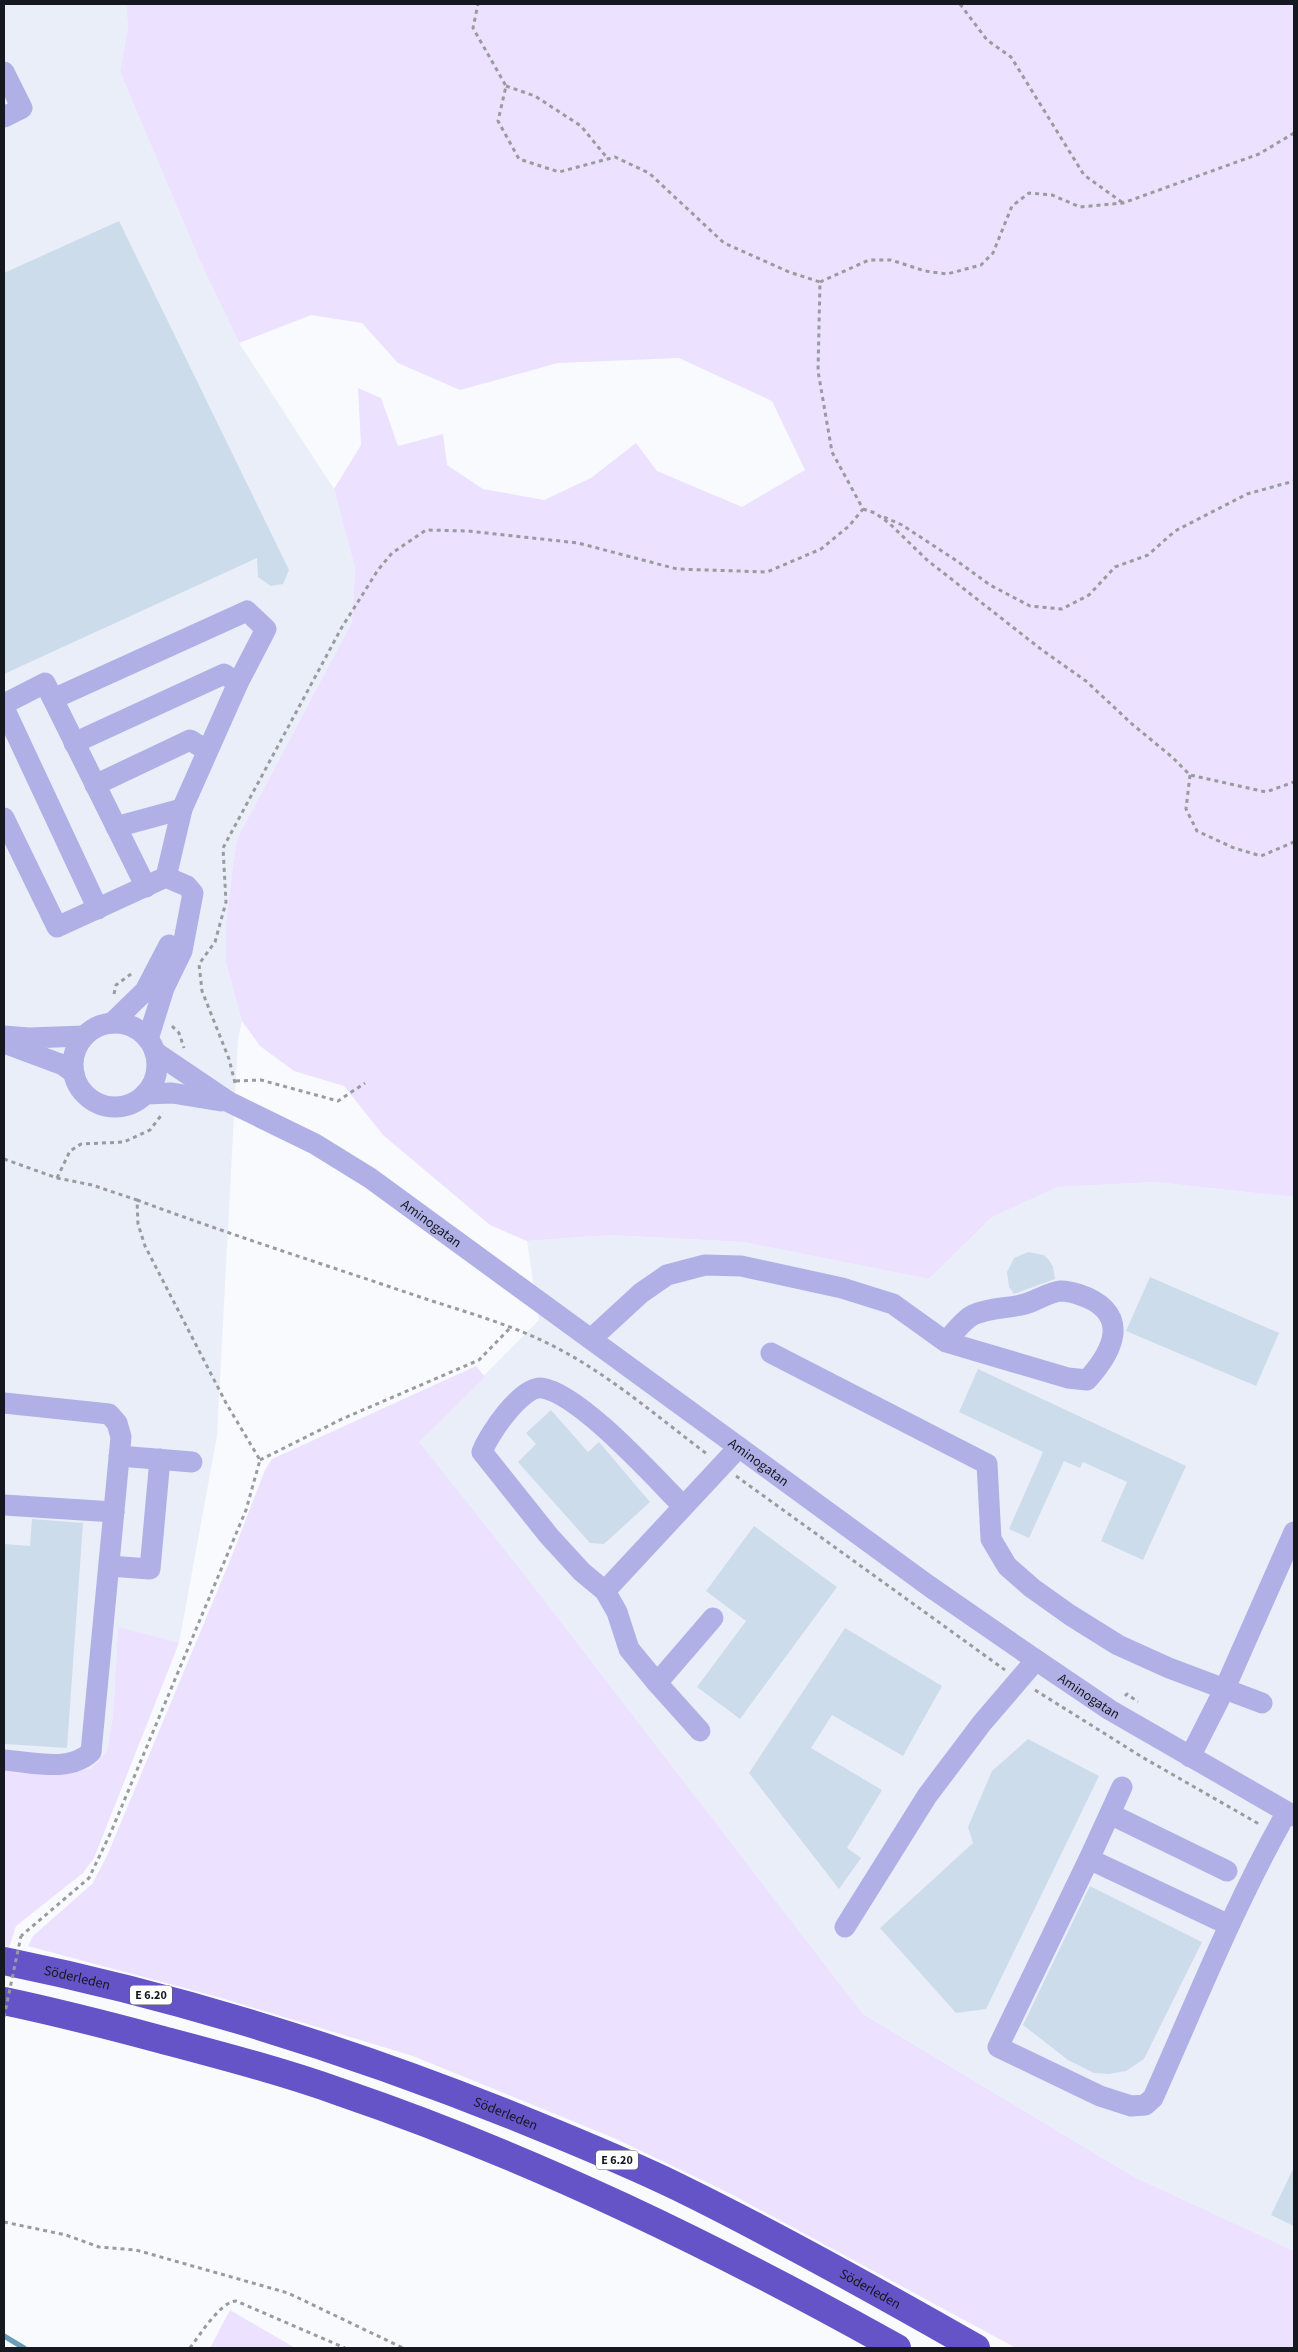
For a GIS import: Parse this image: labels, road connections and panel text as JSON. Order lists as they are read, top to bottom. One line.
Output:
{"streets":{"highway":["Söderleden","E 6.20"],"street":["Aminogatan"]}}
